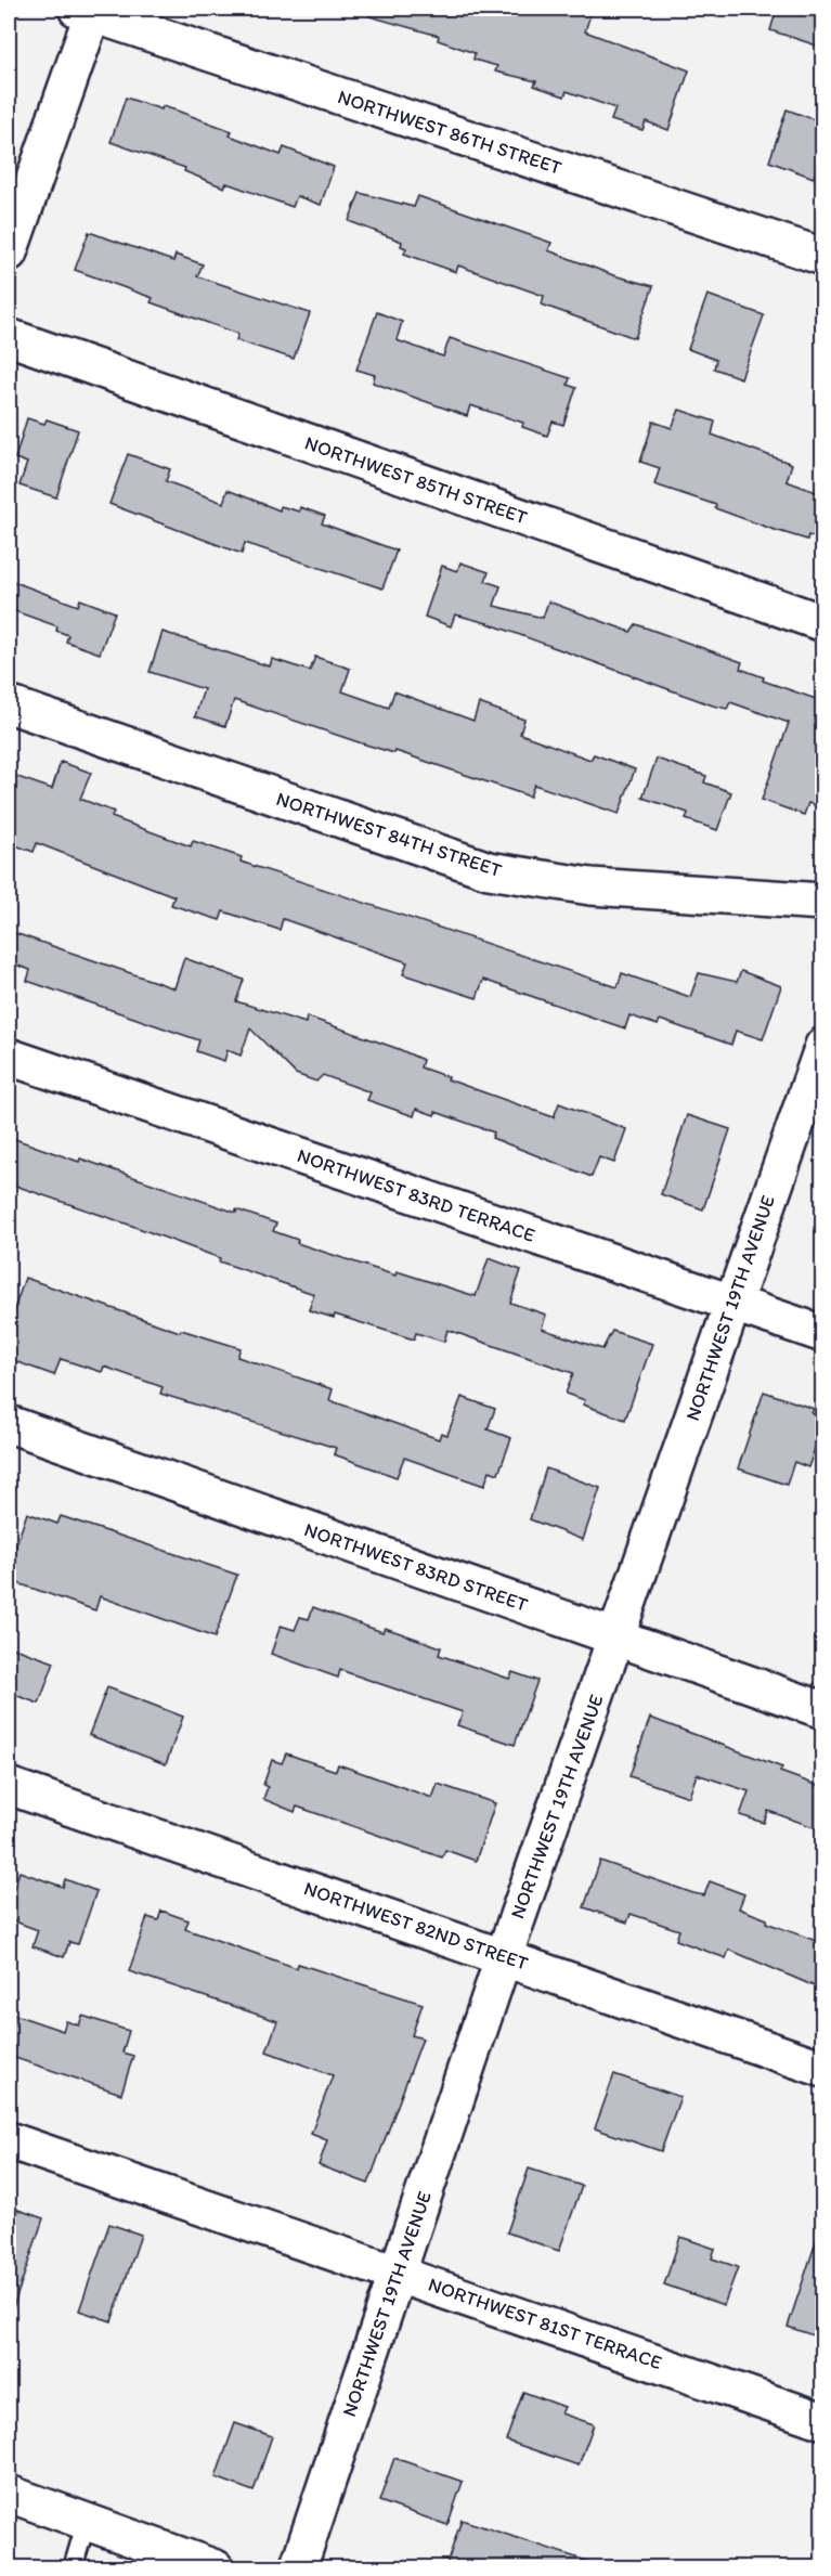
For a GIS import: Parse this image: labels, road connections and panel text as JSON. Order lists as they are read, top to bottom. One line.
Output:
{"streets":{"street":["NORTHWEST 86TH STREET","NORTHWEST 85TH STREET","NORTHWEST 84TH STREET","NORTHWEST 83RD TERRACE","NORTHWEST 19TH AVENUE","NORTHWEST 83RD STREET","NORTHWEST 82ND STREET","NORTHWEST 81ST TERRACE"]},"crossings":[["NORTHWEST 83RD TERRACE","NORTHWEST 19TH AVENUE"],["NORTHWEST 19TH AVENUE","NORTHWEST 83RD STREET"],["NORTHWEST 19TH AVENUE","NORTHWEST 82ND STREET"],["NORTHWEST 19TH AVENUE","NORTHWEST 81ST TERRACE"]]}
